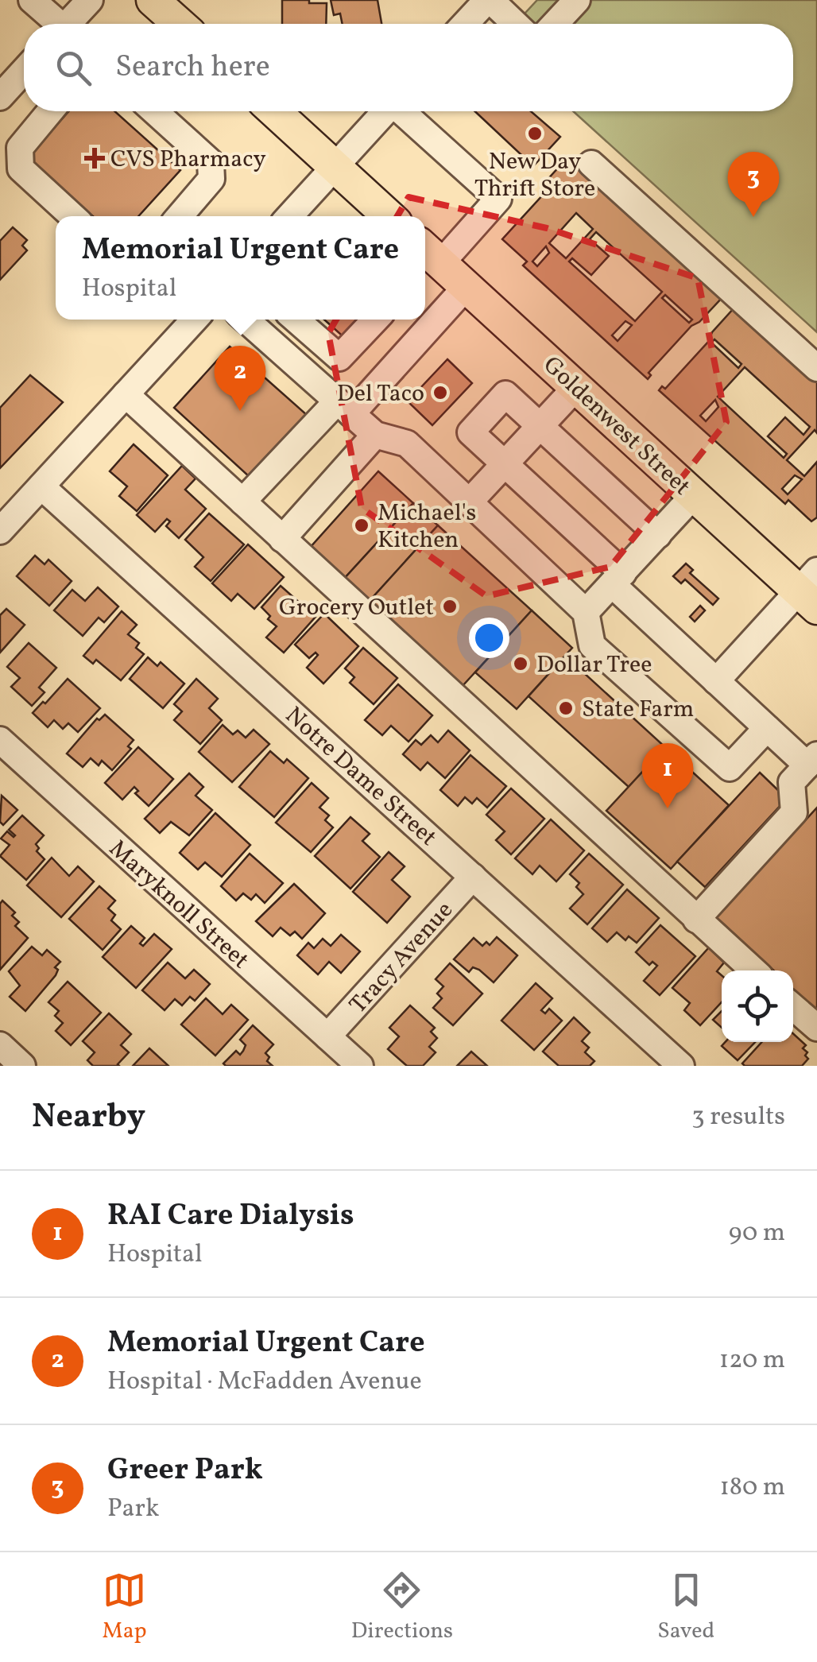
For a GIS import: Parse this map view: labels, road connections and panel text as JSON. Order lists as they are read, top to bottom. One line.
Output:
{"streets":{"main road":["Goldenwest Street"],"street":["Notre Dame Street","Maryknoll Street","Tracy Avenue"]},"crossings":[["Notre Dame Street","Tracy Avenue"],["Maryknoll Street","Tracy Avenue"]],"places":{"other":["New Day Thrift Store","Del Taco","Michael's Kitchen","Grocery Outlet","Dollar Tree","State Farm"],"health":["CVS Pharmacy"]},"page":{"search":"Search here","pins":["3","2","1"],"popup":["Memorial Urgent Care","Hospital"],"heading":["Nearby","3 results"],"list":[{"mark":"1","name":"RAI Care Dialysis","note":"Hospital","value":"90 m"},{"mark":"2","name":"Memorial Urgent Care","note":"Hospital · McFadden Avenue","value":"120 m"},{"mark":"3","name":"Greer Park","note":"Park","value":"180 m"}],"nav":["Map","Directions","Saved"]}}
